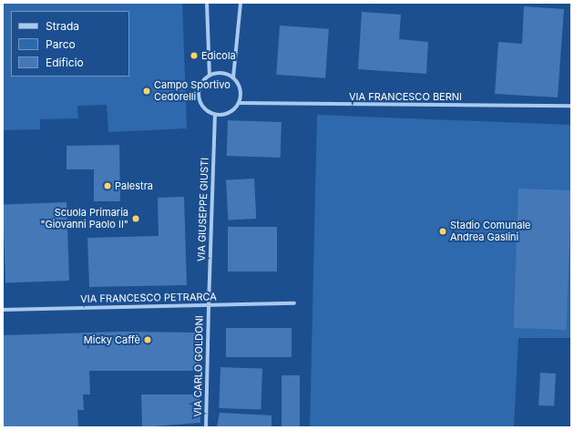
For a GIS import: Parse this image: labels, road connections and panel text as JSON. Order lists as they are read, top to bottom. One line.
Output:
{"streets":{"street":["VIA FRANCESCO BERNI","VIA GIUSEPPE GIUSTI","VIA FRANCESCO PETRARCA","VIA CARLO GOLDONI"]},"crossings":[["VIA FRANCESCO BERNI","VIA GIUSEPPE GIUSTI"],["VIA GIUSEPPE GIUSTI","VIA FRANCESCO PETRARCA"],["VIA GIUSEPPE GIUSTI","VIA CARLO GOLDONI"],["VIA FRANCESCO PETRARCA","VIA CARLO GOLDONI"]],"places":["Edicola","Campo Sportivo Cedorelli","Palestra","Scuola Primaria \"Giovanni Paolo II\"","Stadio Comunale Andrea Gaslini","Micky Caffè"],"legend":["Strada","Parco","Edificio"]}
